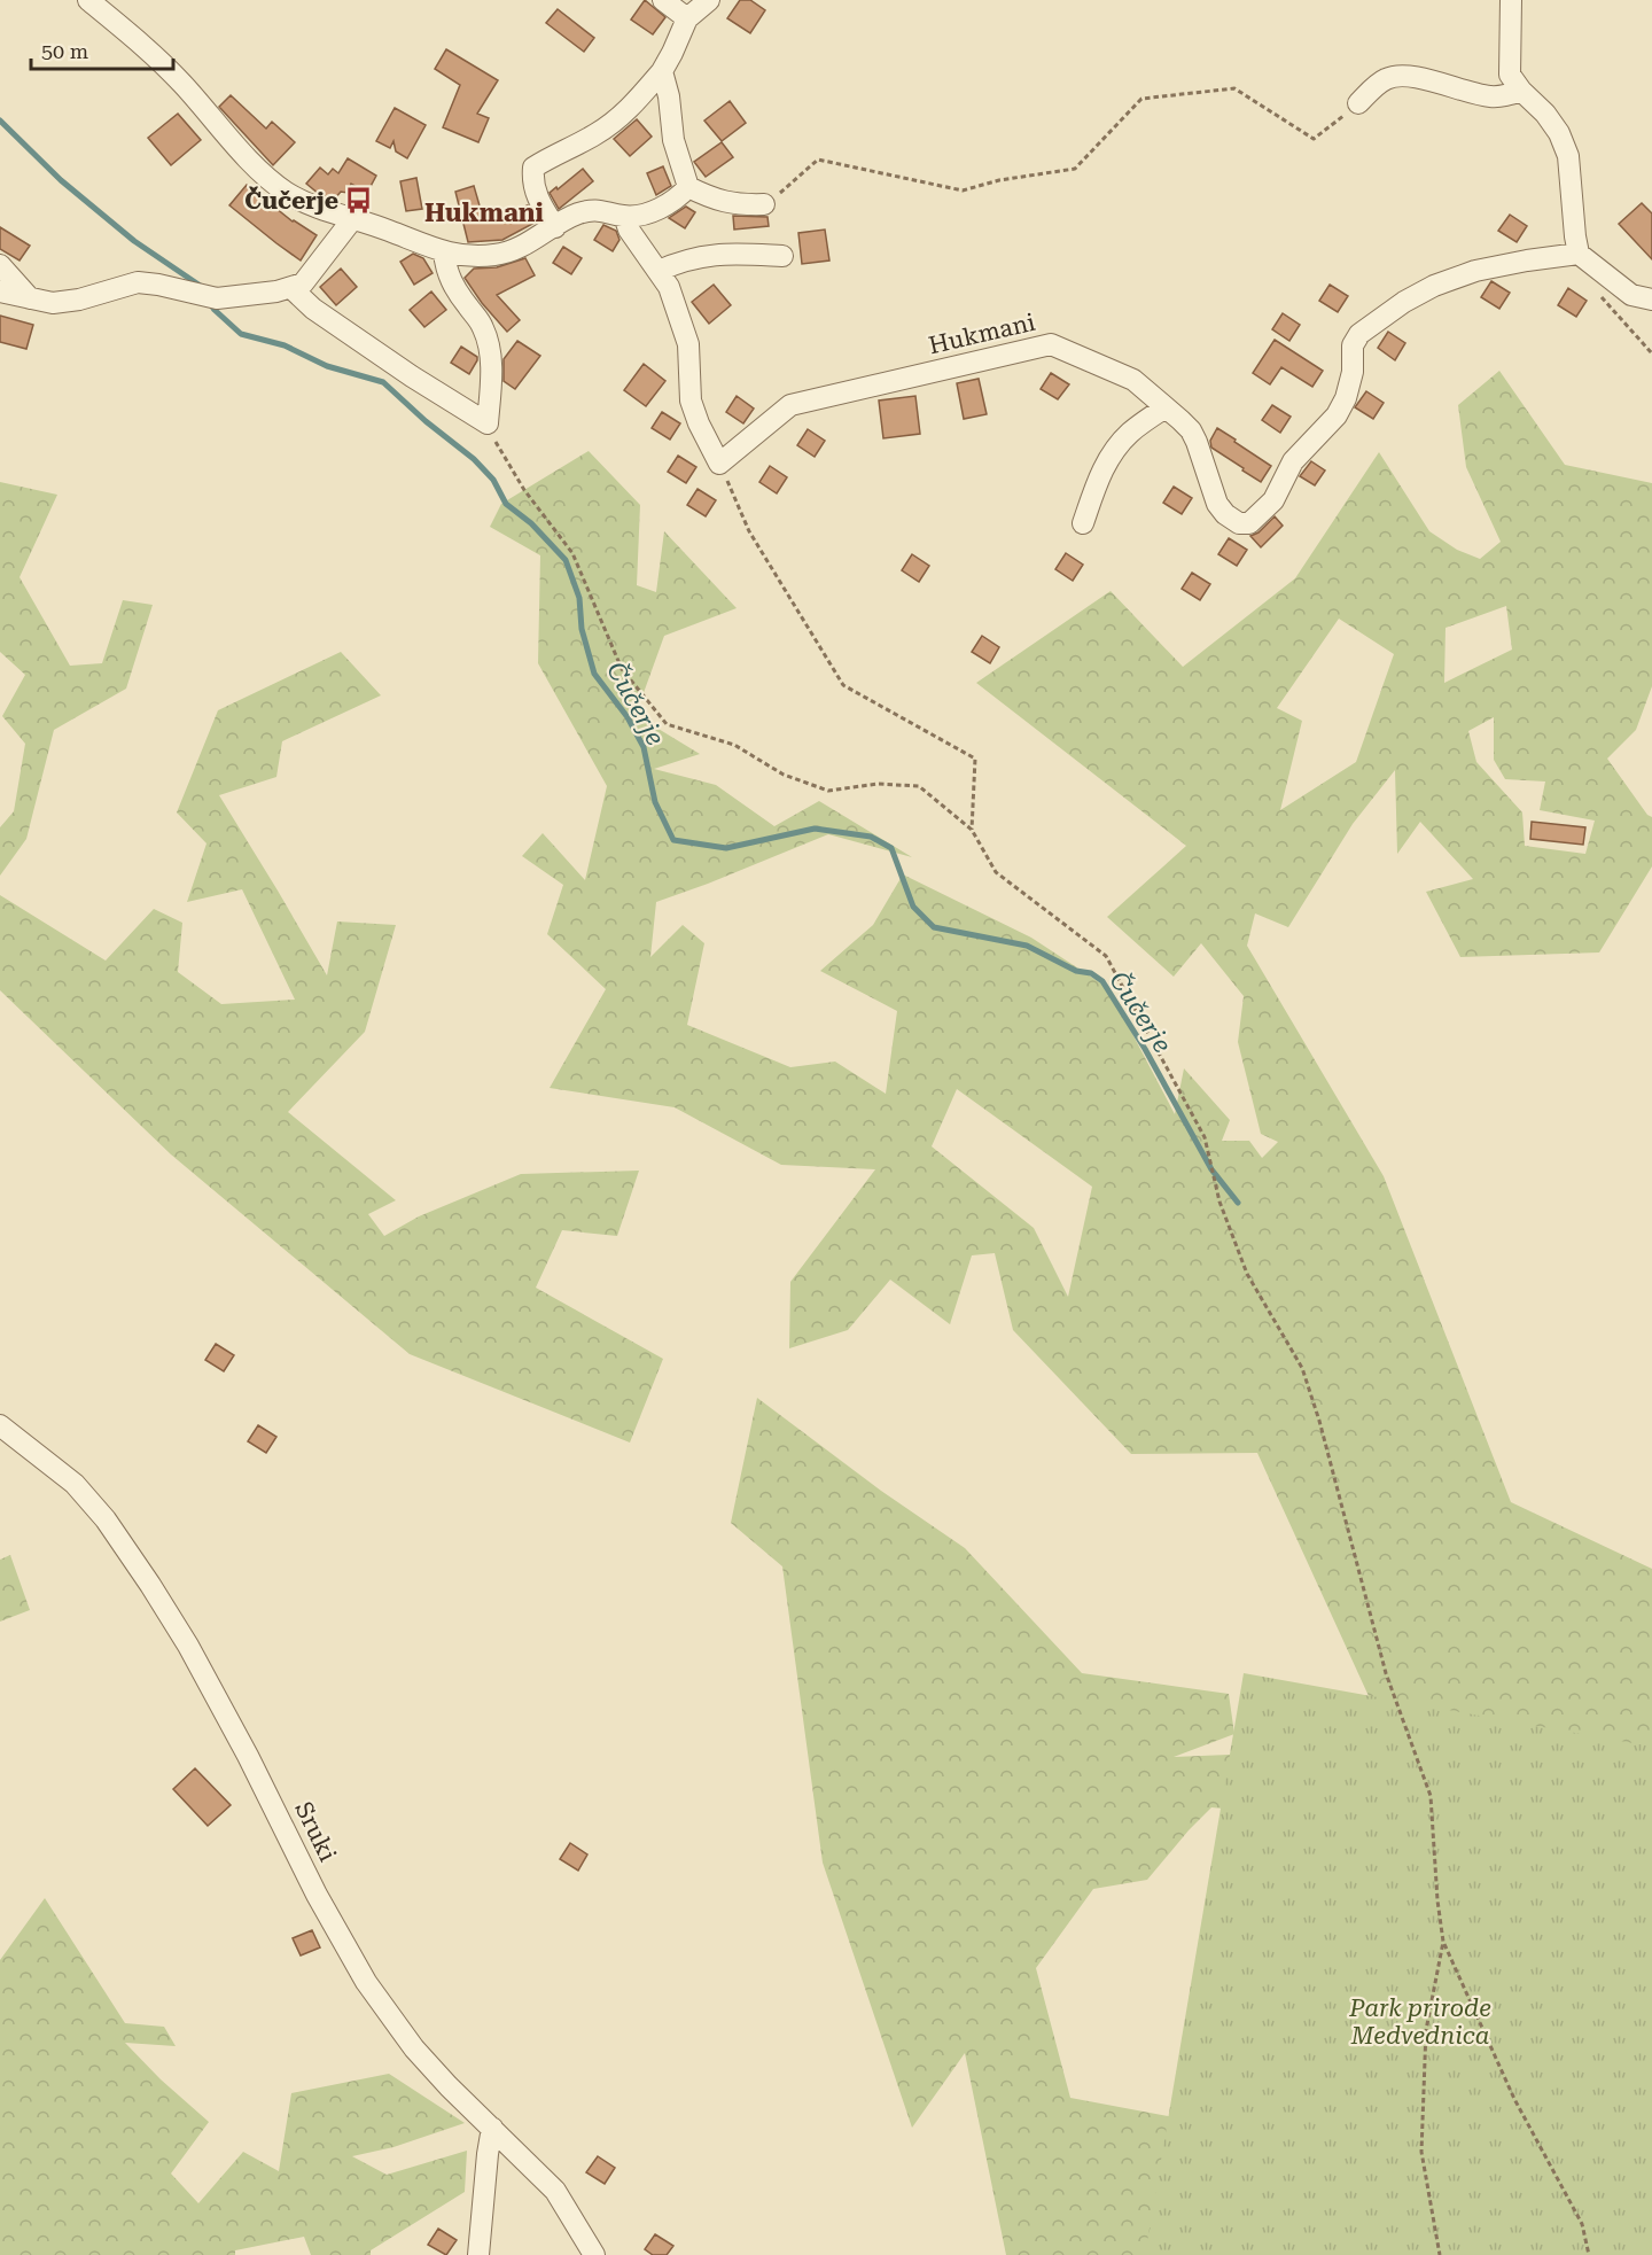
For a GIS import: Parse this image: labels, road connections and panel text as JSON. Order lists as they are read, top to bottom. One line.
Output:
{"streets":{"street":["Hukmani","Sruki"]},"districts":["Hukmani"],"water":["Čučerje"],"parks":["Park prirode Medvednica"],"places":{"bus stop":["Čučerje"]},"scale_bar":"50 m"}
